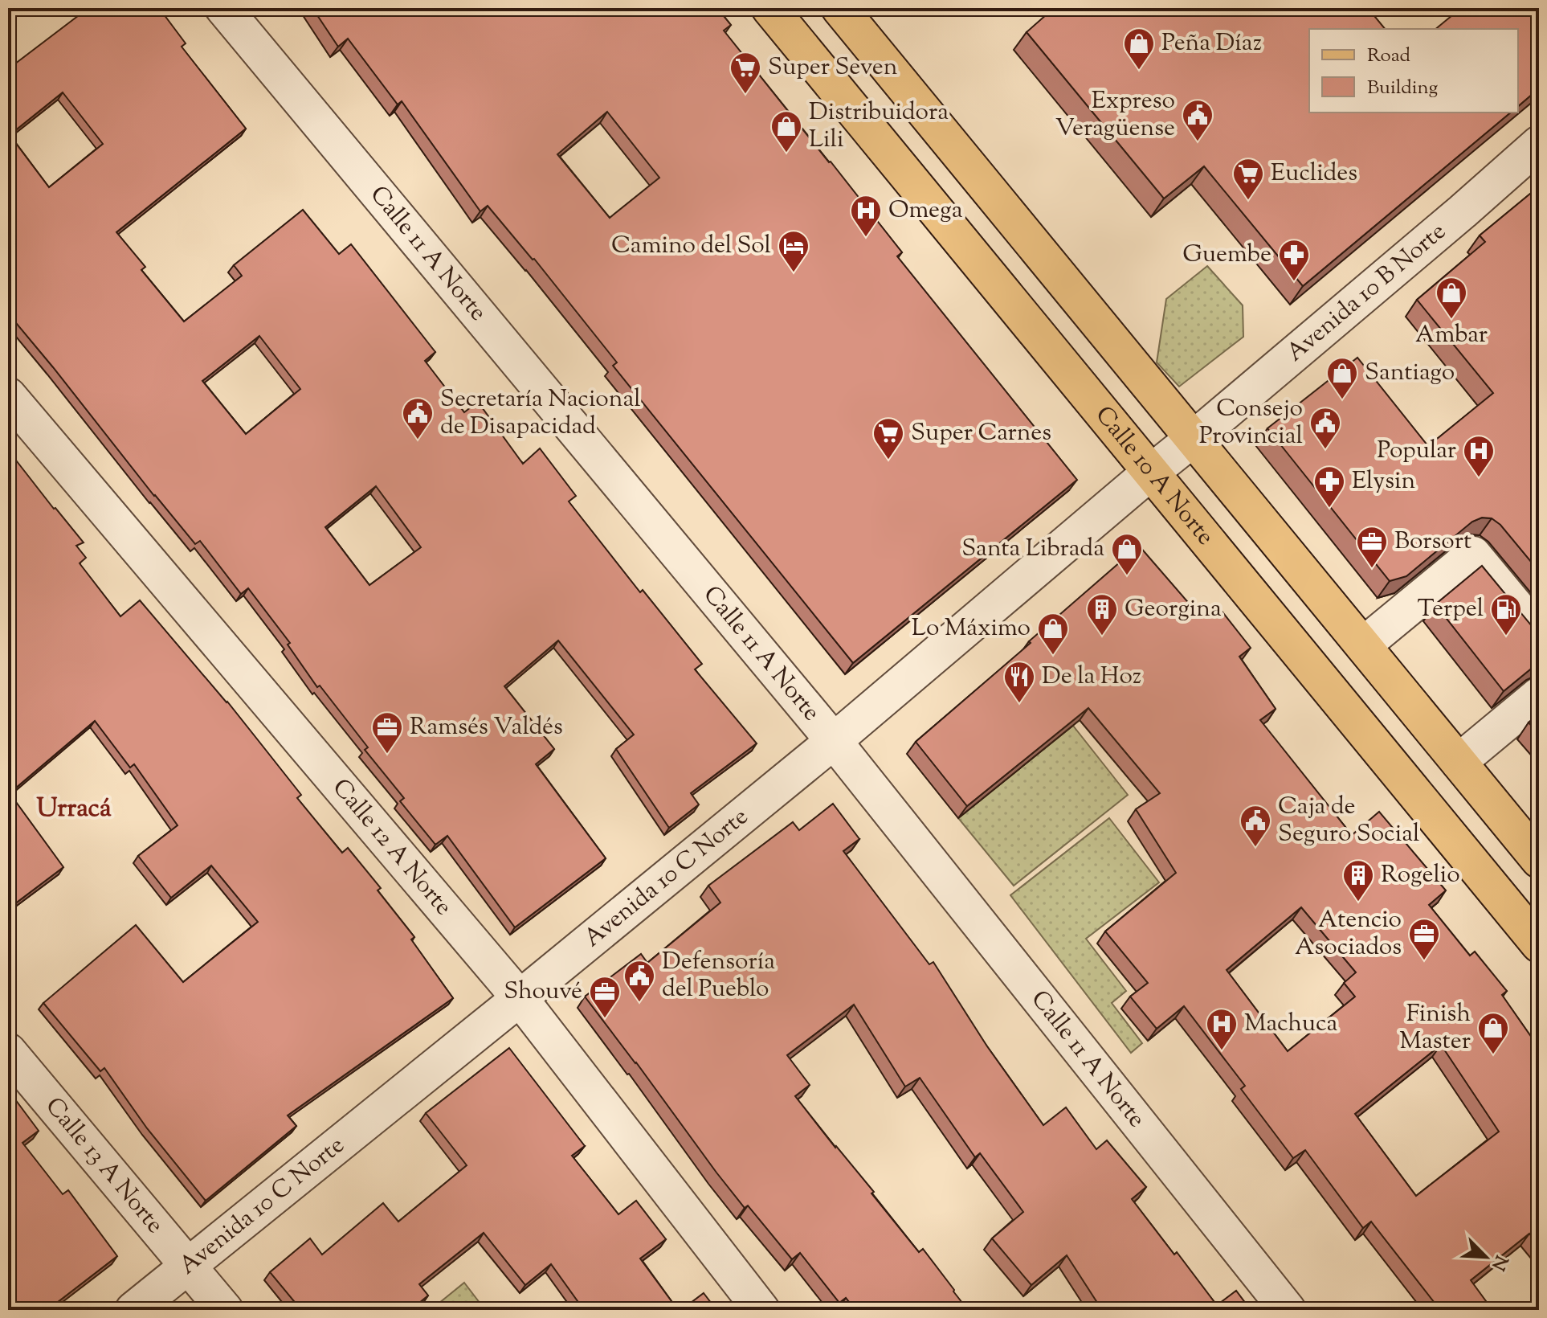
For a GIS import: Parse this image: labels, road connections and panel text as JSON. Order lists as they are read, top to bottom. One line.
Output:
{"streets":{"main road":["Calle 10 A Norte"],"street":["Calle 11 A Norte","Avenida 10 B Norte","Calle 12 A Norte","Avenida 10 C Norte","Calle 13 A Norte"]},"crossings":[["Calle 11 A Norte","Avenida 10 C Norte"],["Avenida 10 B Norte","Avenida 10 C Norte"],["Calle 10 A Norte","Avenida 10 C Norte"],["Calle 12 A Norte","Avenida 10 C Norte"],["Avenida 10 C Norte","Calle 13 A Norte"]],"districts":["Urracá"],"places":{"shop":["Peña Díaz","Distribuidora Lili","Ambar","Santiago","Santa Librada","Lo Máximo","Finish Master"],"supermarket":["Super Seven","Euclides","Super Carnes"],"public building":["Expreso Veragüense","Secretaría Nacional de Disapacidad","Consejo Provincial","Caja de Seguro Social","Defensoría del Pueblo"],"hospital":["Omega","Popular","Machuca"],"hotel":["Camino del Sol"],"pharmacy":["Guembe","Elysin"],"office":["Borsort","Ramsés Valdés","Atencio Asociados","Shouvé"],"building":["Georgina","Rogelio"],"fuel station":["Terpel"],"restaurant":["De la Hoz"]},"legend":["Road","Building"],"north":"bottom right"}
